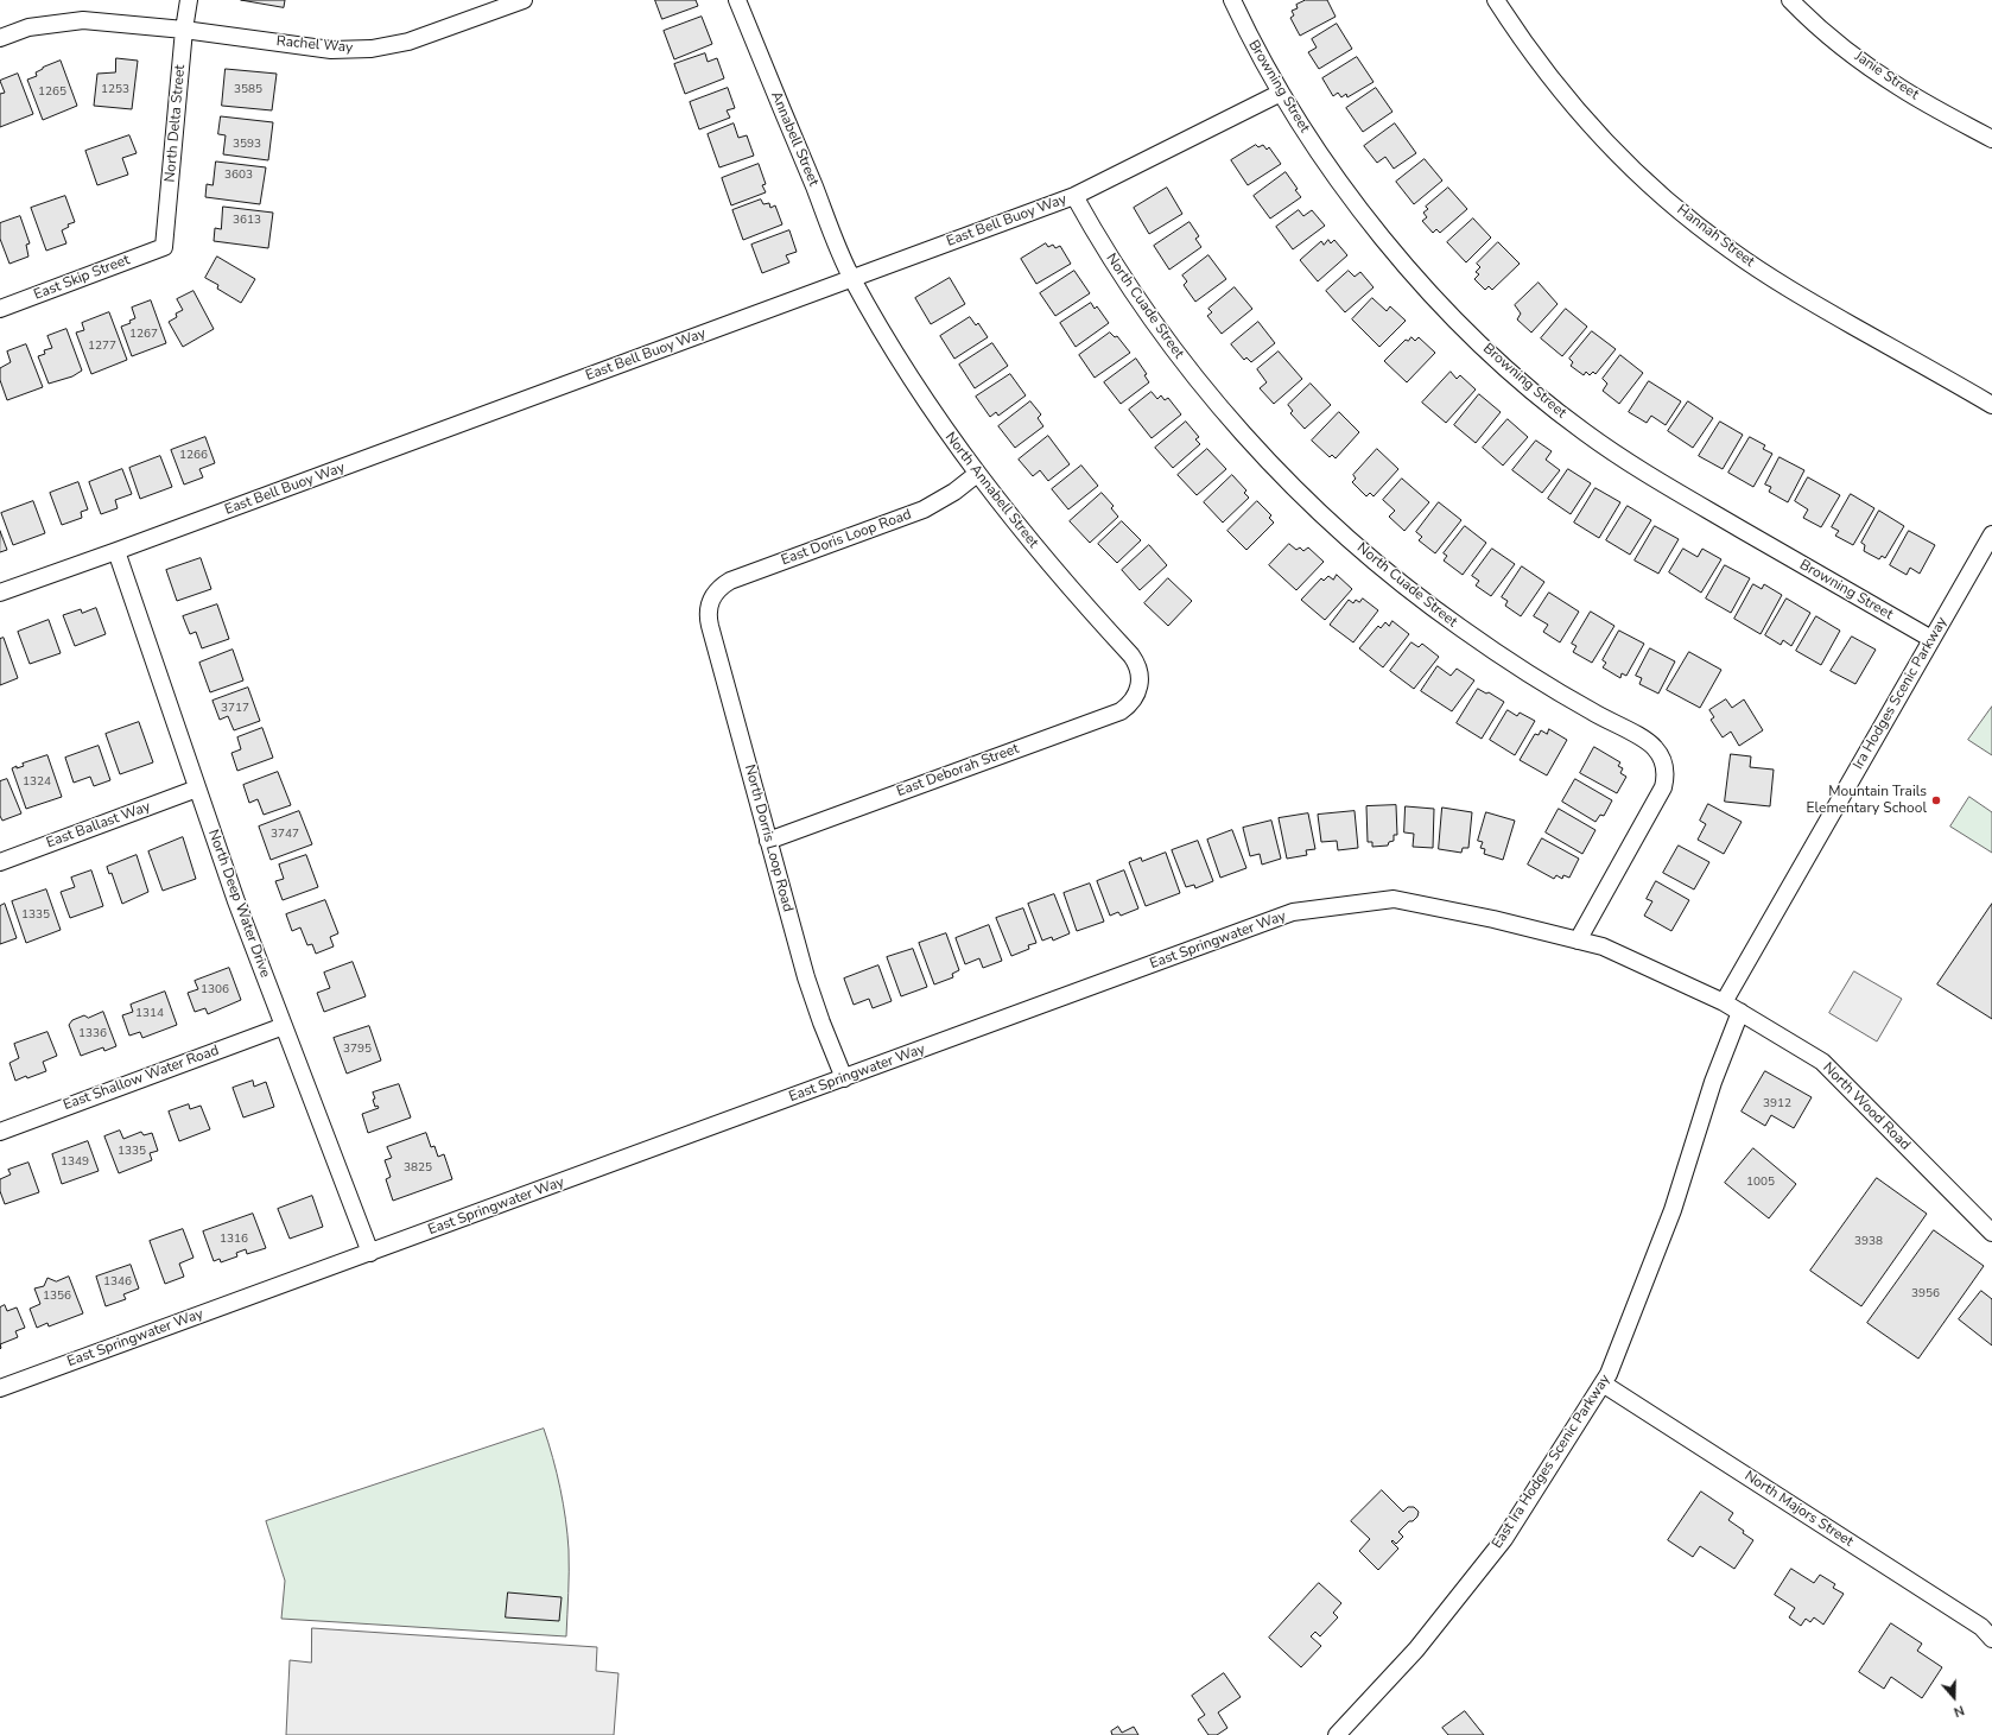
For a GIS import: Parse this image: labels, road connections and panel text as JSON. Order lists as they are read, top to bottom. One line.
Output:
{"streets":{"street":["Rachel Way","Janie Street","Browning Street","North Delta Street","Annabell Street","East Bell Buoy Way","Hannah Street","East Skip Street","North Cuade Street","North Annabell Street","East Doris Loop Road","Ira Hodges Scenic Parkway","East Deborah Street","East Ballast Way","North Dorris Loop Road","North Deep Water Drive","East Springwater Way","East Shallow Water Road","North Wood Road","East Ira Hodges Scenic Parkway","North Majors Street"]},"crossings":[["Rachel Way","North Delta Street"],["Browning Street","East Bell Buoy Way"],["Browning Street","Ira Hodges Scenic Parkway"],["North Delta Street","East Skip Street"],["Annabell Street","East Bell Buoy Way"],["Annabell Street","North Annabell Street"],["East Bell Buoy Way","North Cuade Street"],["East Bell Buoy Way","North Annabell Street"],["East Bell Buoy Way","North Deep Water Drive"],["North Cuade Street","East Springwater Way"],["North Annabell Street","East Doris Loop Road"],["North Annabell Street","East Deborah Street"],["East Doris Loop Road","North Dorris Loop Road"],["Ira Hodges Scenic Parkway","East Springwater Way"],["Ira Hodges Scenic Parkway","North Wood Road"],["East Deborah Street","North Dorris Loop Road"],["East Ballast Way","North Deep Water Drive"],["North Dorris Loop Road","East Springwater Way"],["North Deep Water Drive","East Springwater Way"],["North Deep Water Drive","East Shallow Water Road"],["East Springwater Way","North Wood Road"],["North Wood Road","East Ira Hodges Scenic Parkway"],["East Ira Hodges Scenic Parkway","North Majors Street"]],"places":["Mountain Trails Elementary School"],"house_numbers":["1253","3585","1265","3593","3603","3613","1267","1277","1266","3717","1324","3747","1335","1306","1314","1336","3795","3912","1335","1349","3825","1005","1316","3938","1346","3956","1356"],"north":"bottom"}
